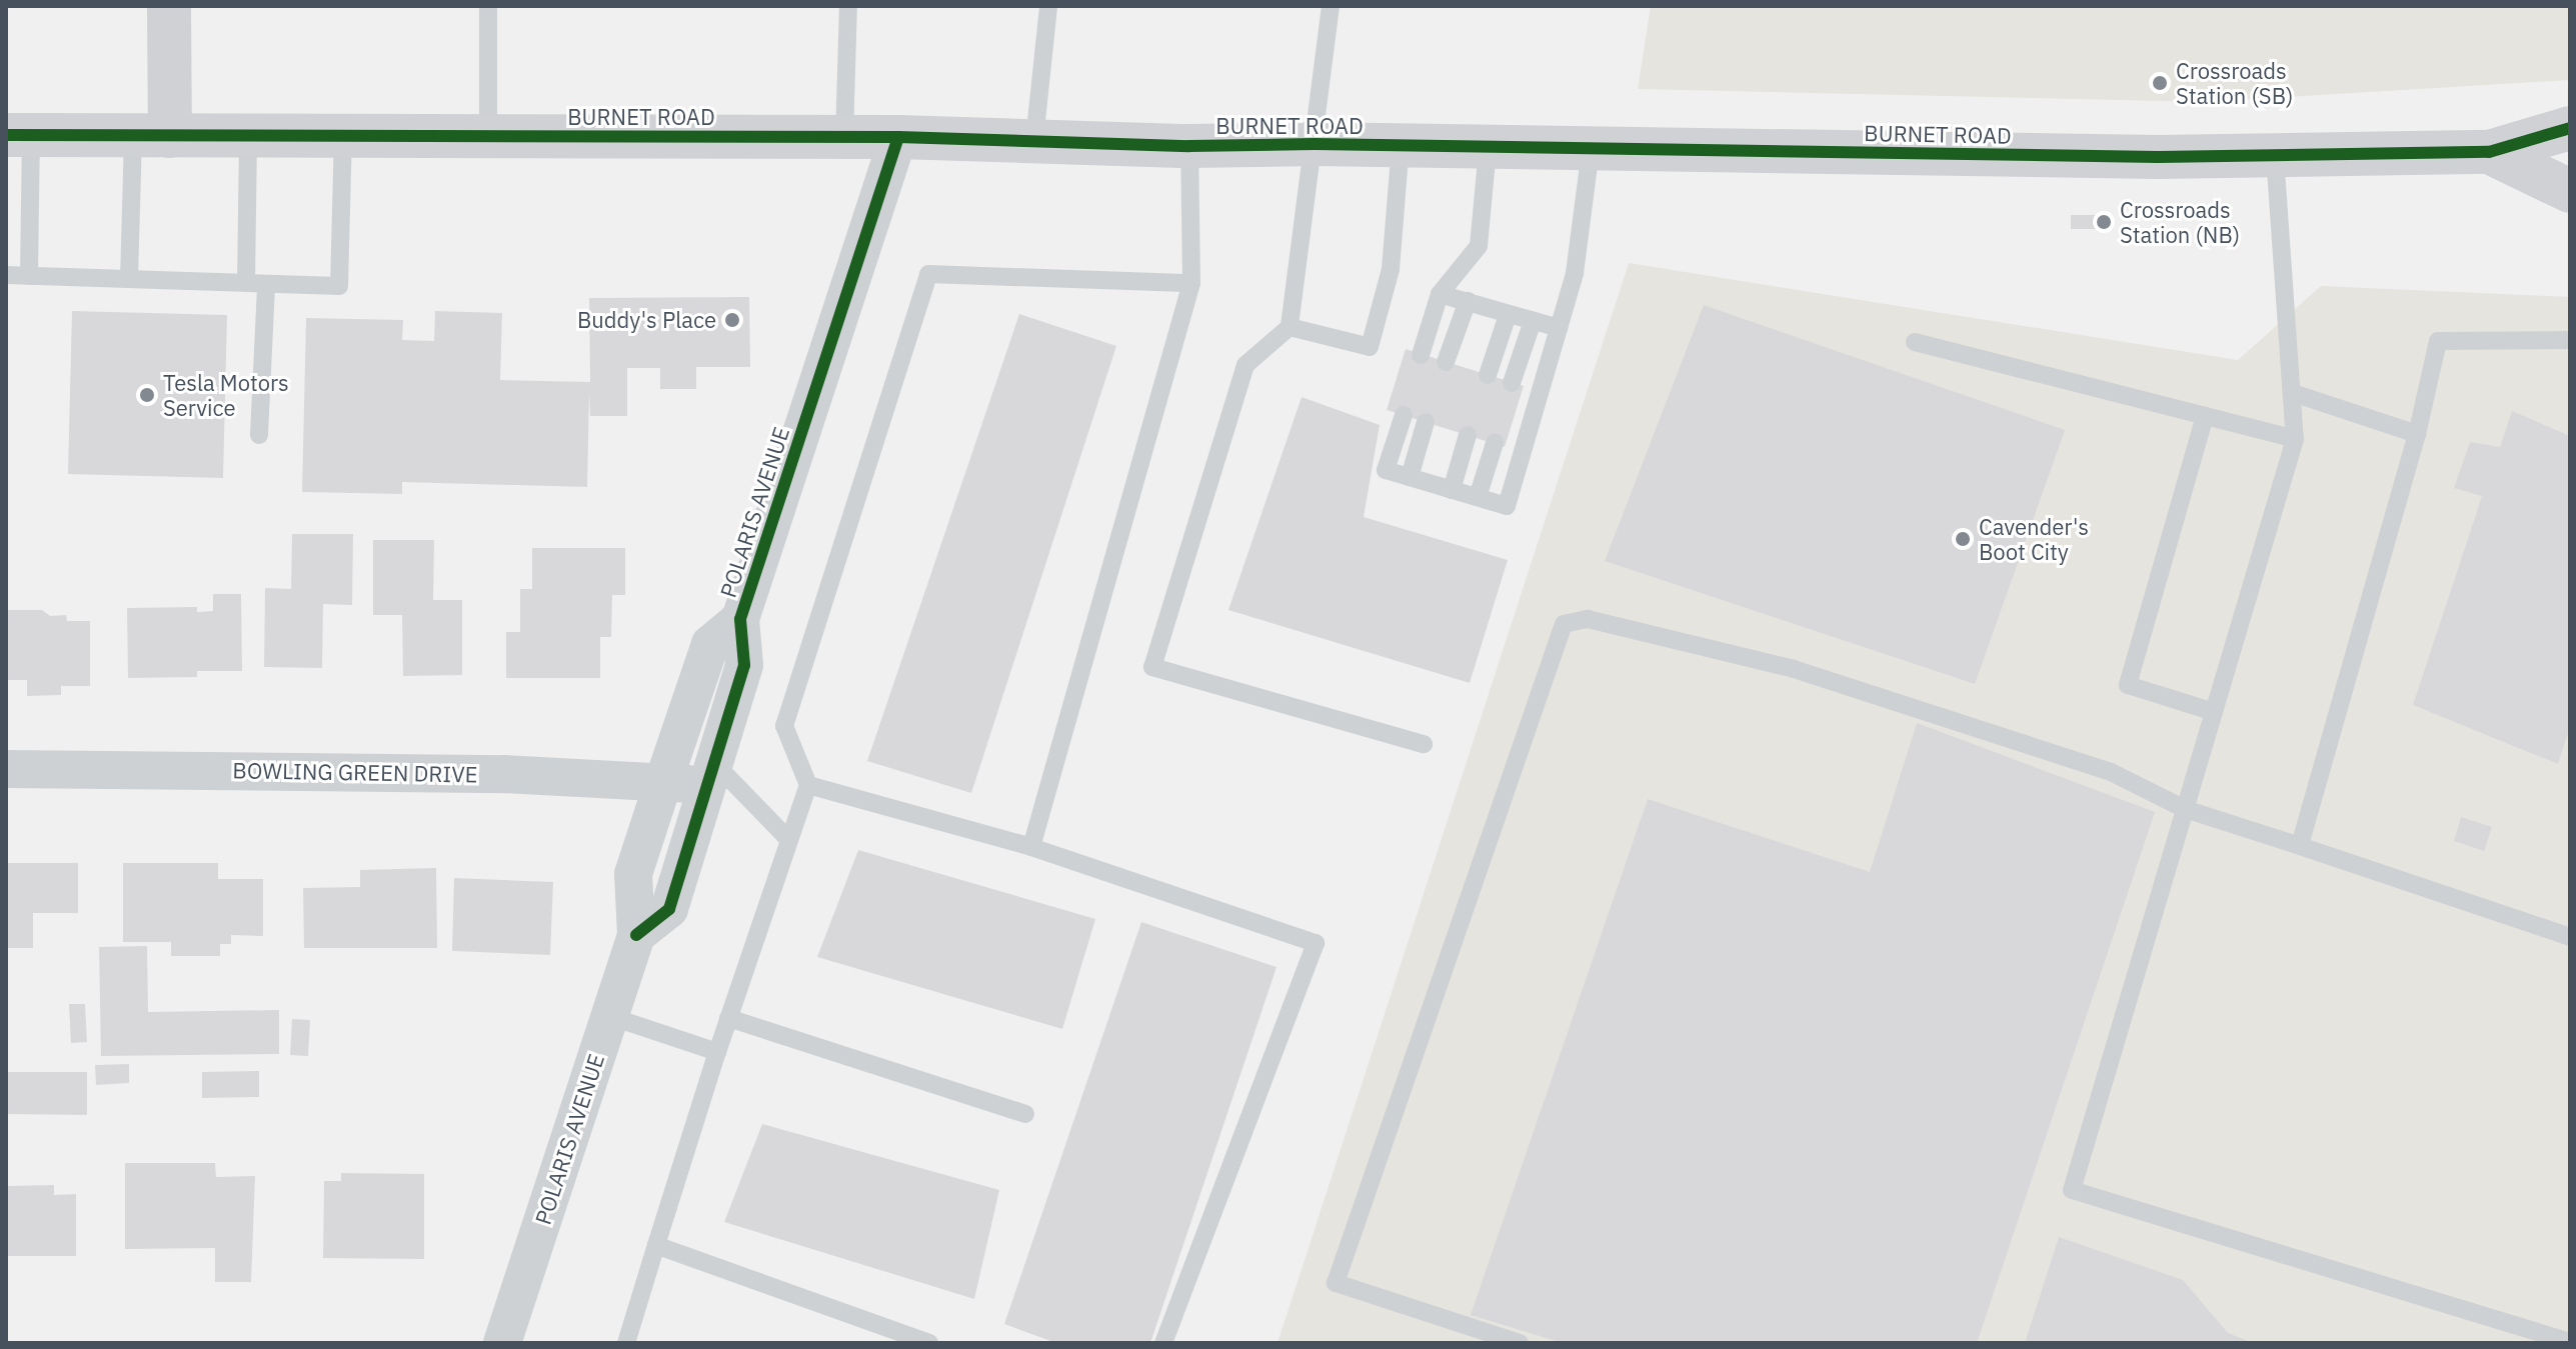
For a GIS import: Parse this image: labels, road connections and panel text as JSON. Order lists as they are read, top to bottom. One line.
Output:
{"streets":{"main road":["BURNET ROAD"],"street":["POLARIS AVENUE","BOWLING GREEN DRIVE"]},"crossings":[["BURNET ROAD","POLARIS AVENUE"],["POLARIS AVENUE","BOWLING GREEN DRIVE"]],"places":["Crossroads Station (SB)","Crossroads Station (NB)","Buddy's Place","Tesla Motors Service","Cavender's Boot City"]}
